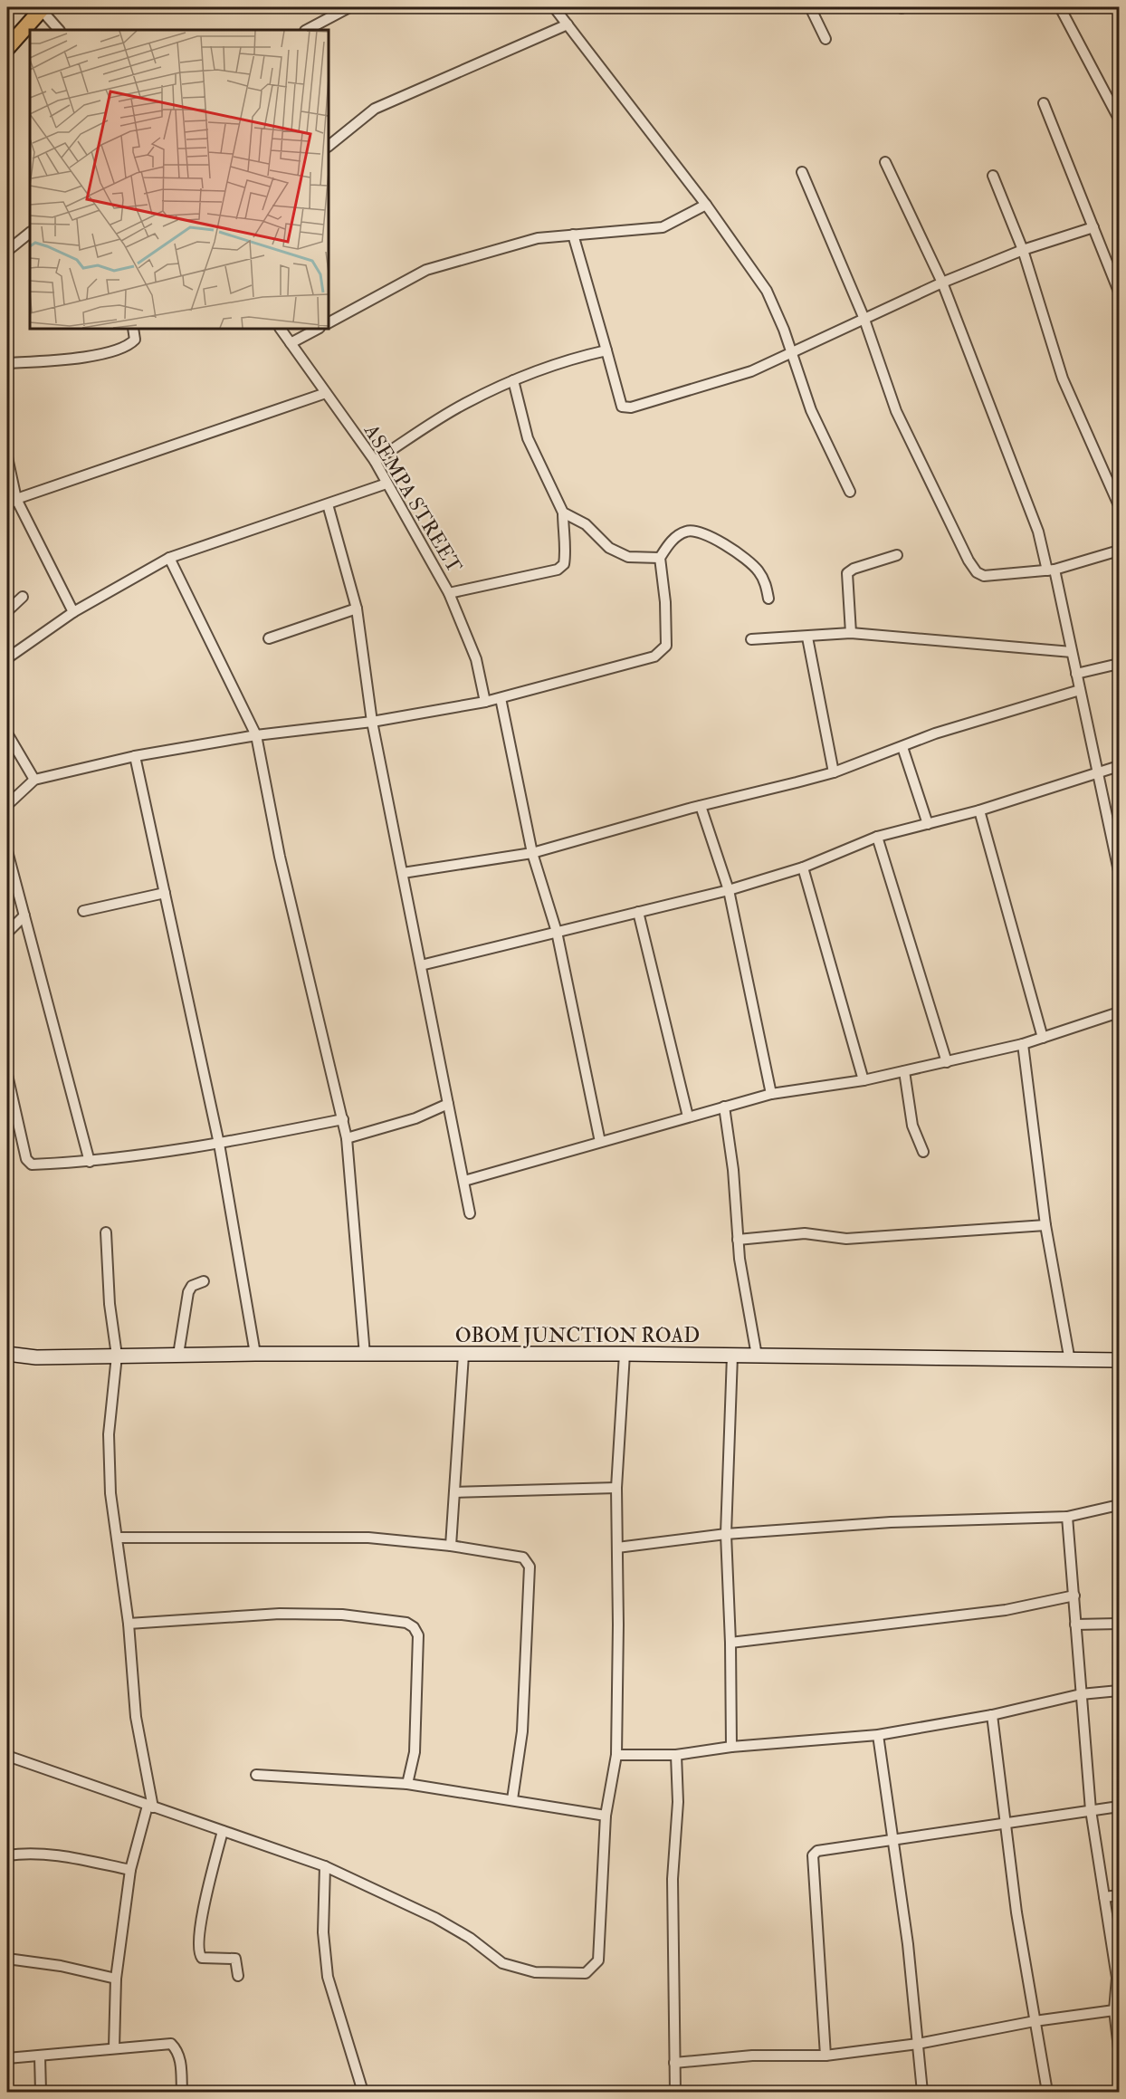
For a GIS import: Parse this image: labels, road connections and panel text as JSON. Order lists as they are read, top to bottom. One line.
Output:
{"streets":{"main road":["OBOM JUNCTION ROAD"],"street":["ASEMPA STREET"]}}
